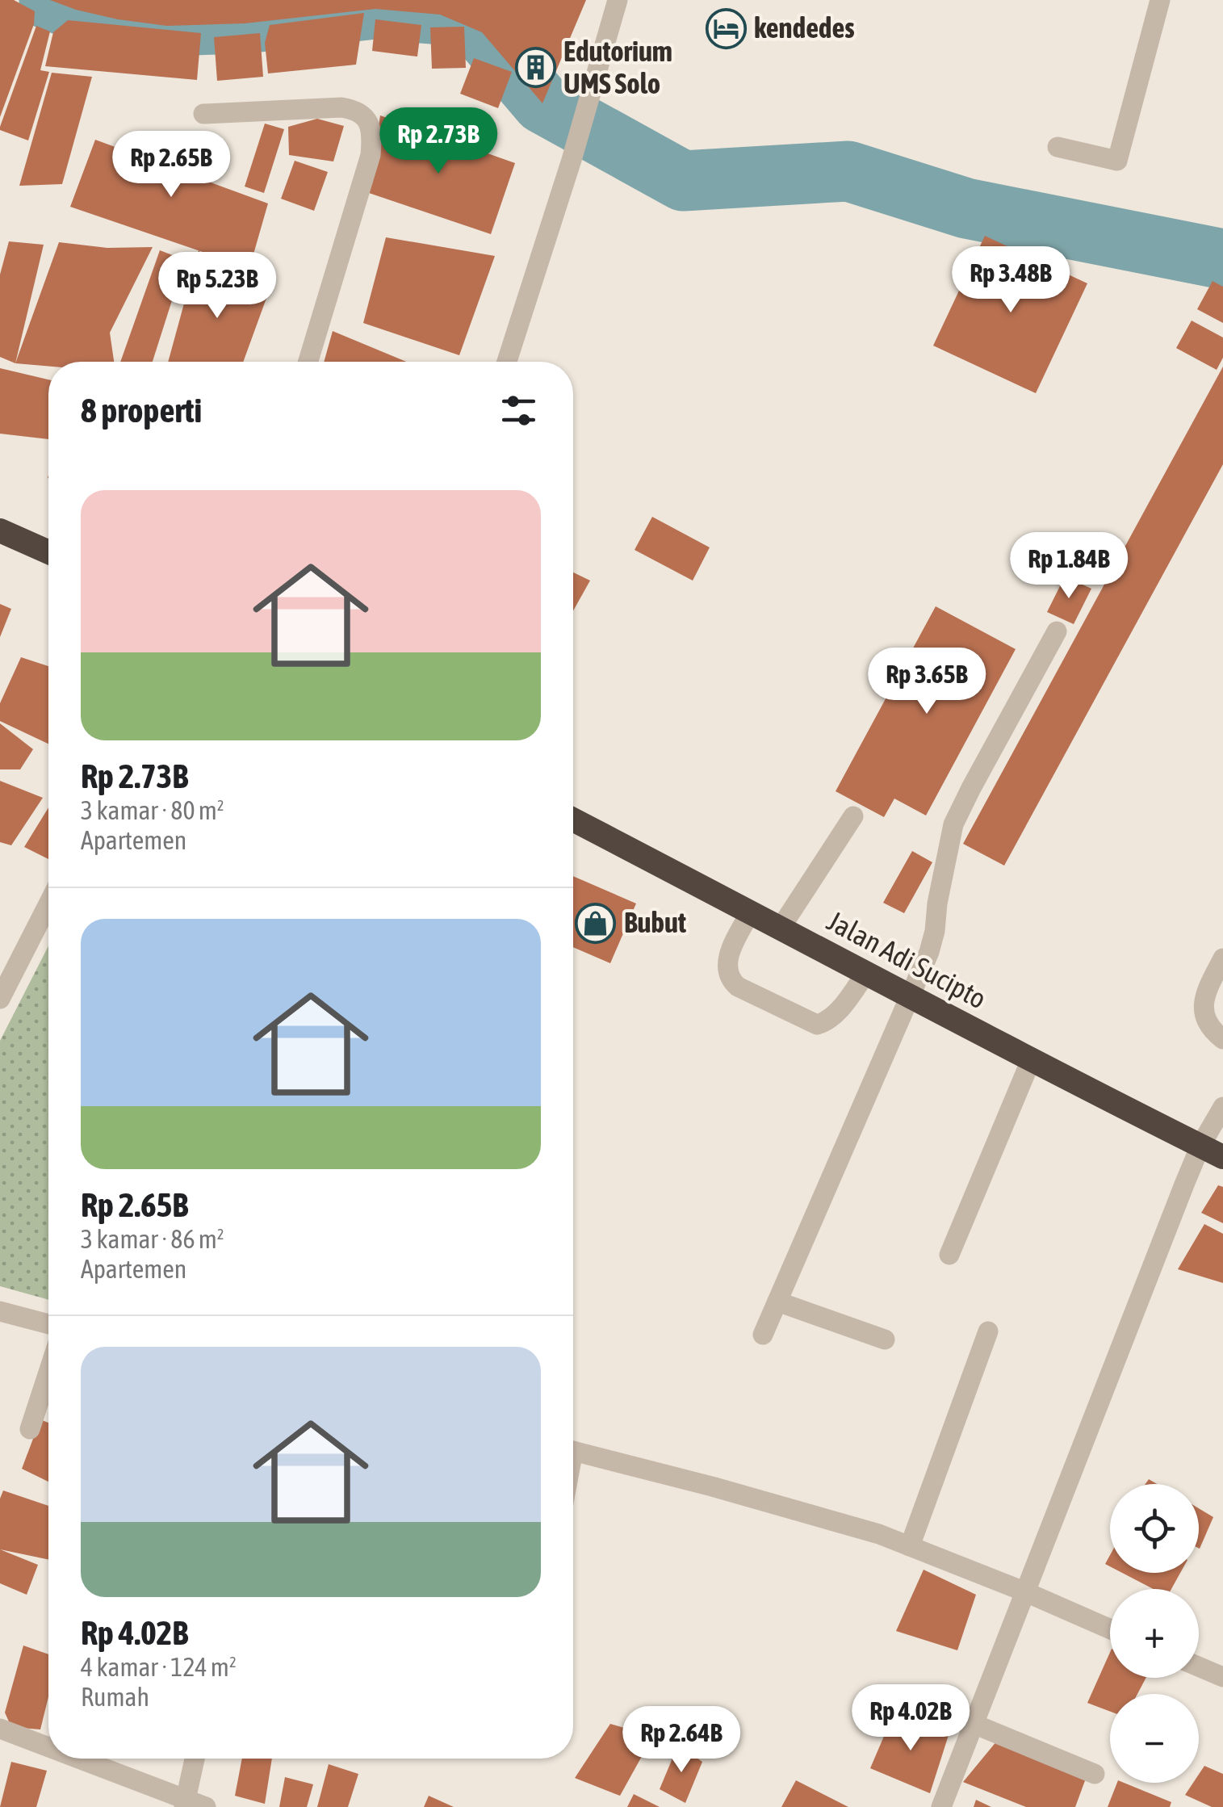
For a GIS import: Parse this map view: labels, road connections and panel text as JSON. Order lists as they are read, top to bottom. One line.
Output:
{"streets":{"highway":["Jalan Adi Sucipto"]},"places":{"hotel":["kendedes"],"building":["Edutorium UMS Solo"],"shop":["Bubut"]},"page":{"price":["Rp 2.73B","Rp 2.65B","Rp 3.48B","Rp 5.23B","Rp 1.84B","Rp 3.65B","Rp 4.02B","Rp 2.64B"],"heading":"8 properti","list":[{"name":"Rp 2.73B","note":"3 kamar · 80 m² · Apartemen"},{"name":"Rp 2.65B","note":"3 kamar · 86 m² · Apartemen"},{"name":"Rp 4.02B","note":"4 kamar · 124 m² · Rumah"}],"map_buttons":["+","−"]}}
